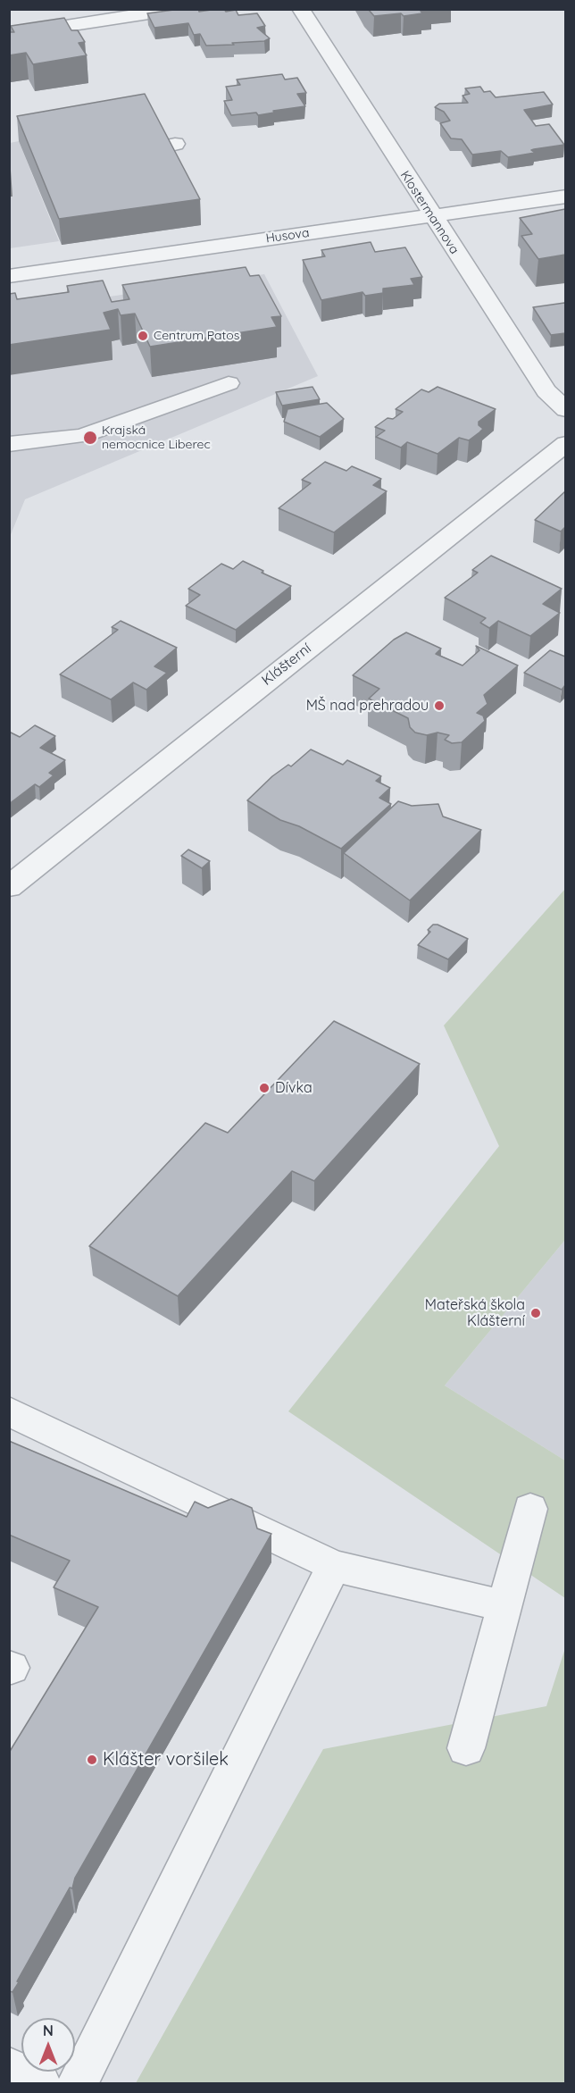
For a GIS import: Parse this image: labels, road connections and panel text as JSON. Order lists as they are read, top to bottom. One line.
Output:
{"streets":{"street":["Klostermannova","Husova","Klášterní"]},"crossings":[["Klostermannova","Husova"]],"places":["Centrum Patos","Krajská nemocnice Liberec","MŠ nad prehradou","Dívka","Mateřská škola Klášterní","Klášter voršilek"],"north":"top"}
